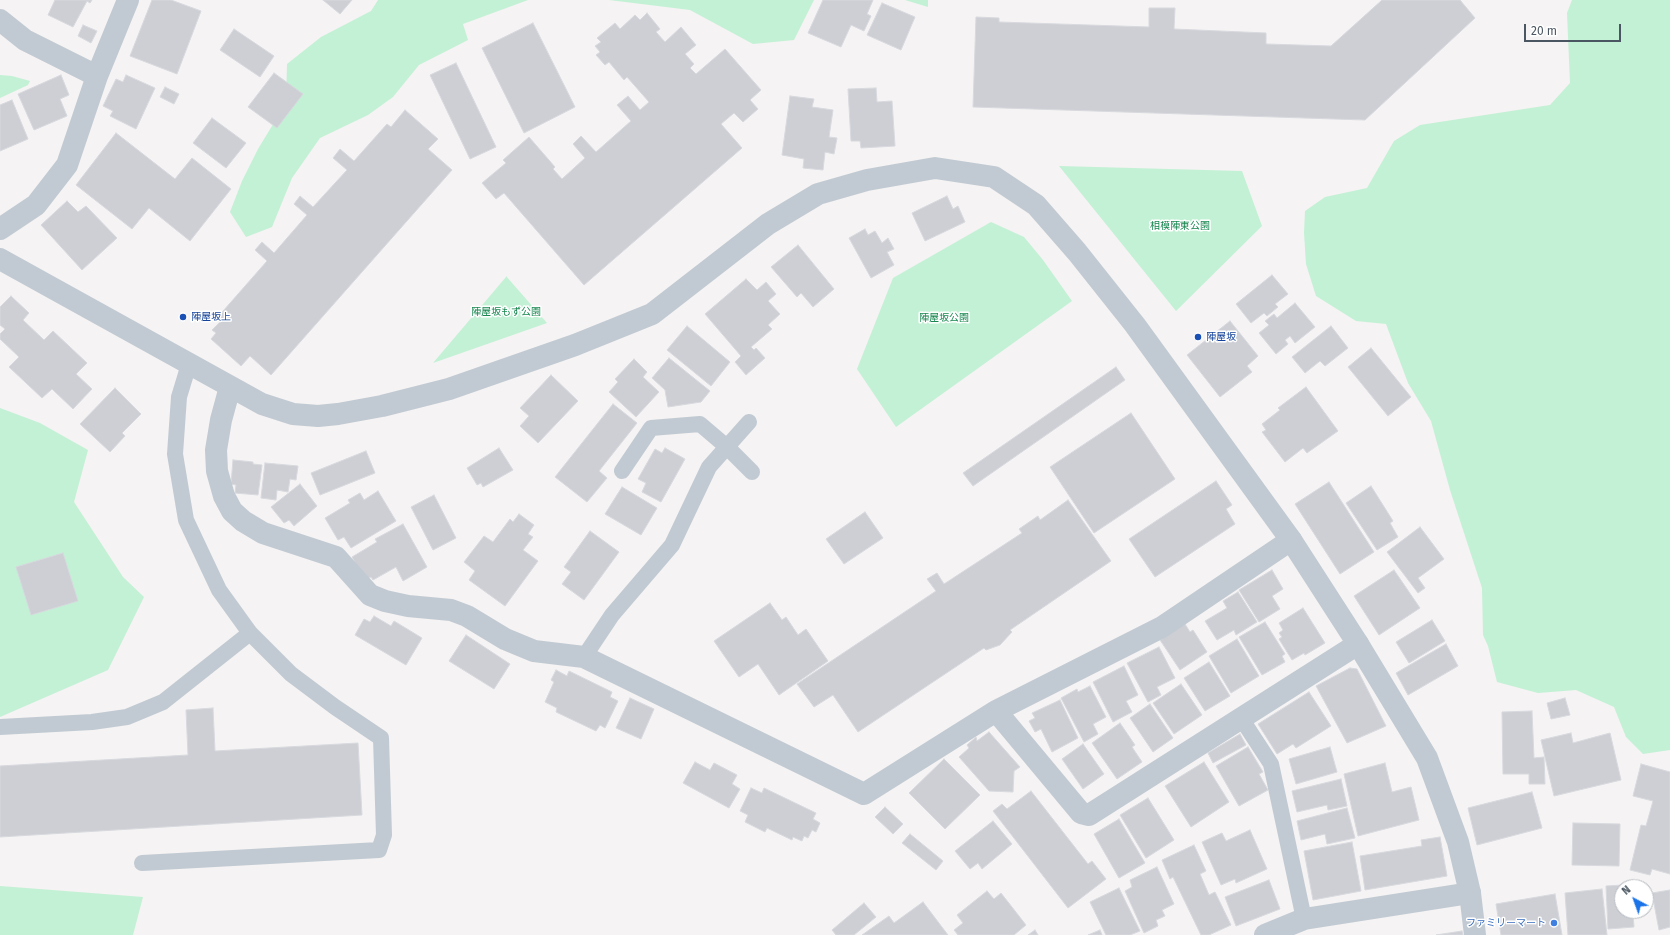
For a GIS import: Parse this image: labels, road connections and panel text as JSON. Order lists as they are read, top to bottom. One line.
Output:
{"parks":["相模陣東公園","陣屋坂もず公園","陣屋坂公園"],"places":["陣屋坂上","陣屋坂","ファミリーマート"],"scale_bar":"20 m","north":"top left"}
